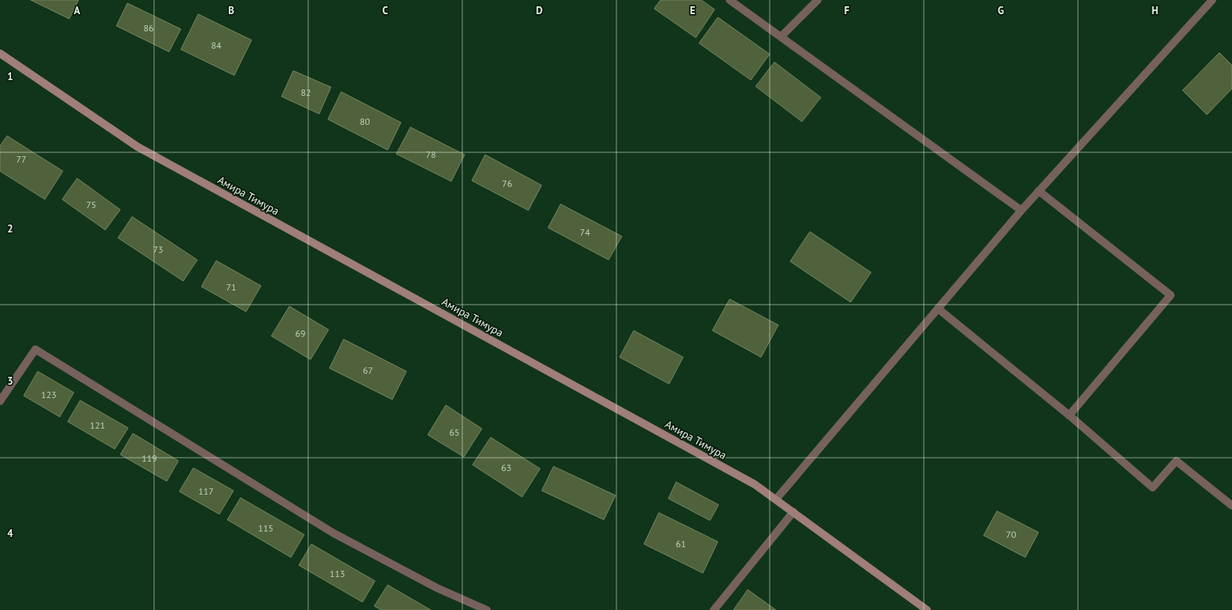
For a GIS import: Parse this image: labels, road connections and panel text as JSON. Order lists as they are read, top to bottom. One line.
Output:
{"streets":{"street":["Амира Тимура"]},"house_numbers":["86","84","82","80","78","77","76","75","74","73","71","69","67","123","121","65","119","63","117","115","70","61","113"],"grid":{"columns":["A","B","C","D","E","F","G","H"],"rows":["1","2","3","4"]}}
